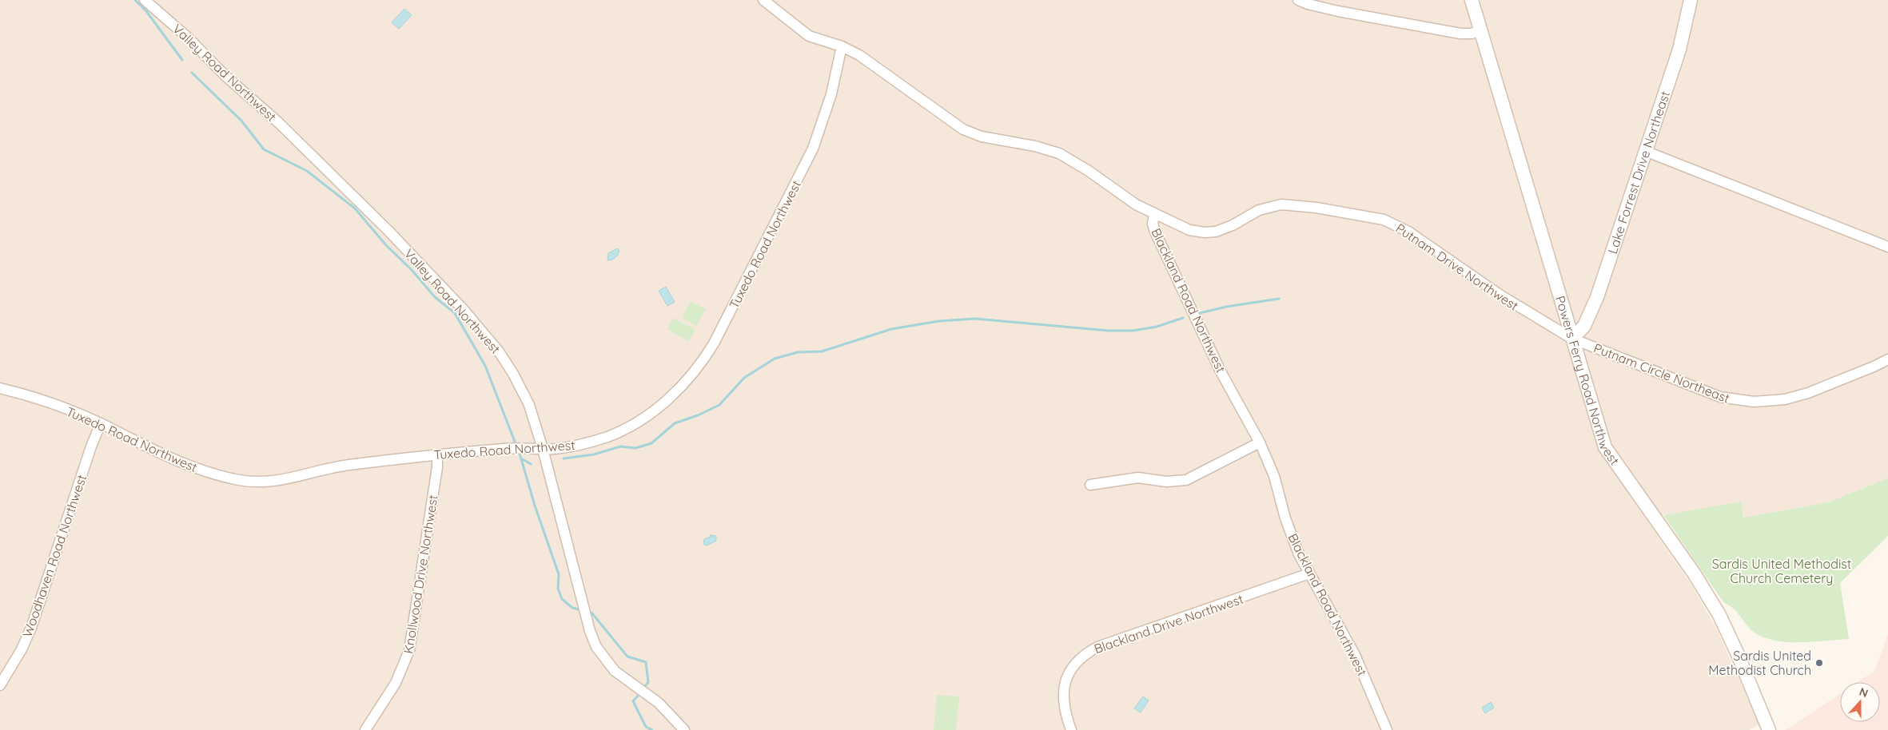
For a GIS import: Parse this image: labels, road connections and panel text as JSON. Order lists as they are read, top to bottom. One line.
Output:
{"streets":{"street":["Valley Road Northwest","Lake Forrest Drive Northeast","Tuxedo Road Northwest","Putnam Drive Northwest","Blackland Road Northwest","Putnam Circle Northeast","Powers Ferry Road Northwest","Woodhaven Road Northwest","Knollwood Drive Northwest","Blackland Drive Northwest"]},"crossings":[["Valley Road Northwest","Tuxedo Road Northwest"],["Lake Forrest Drive Northeast","Putnam Drive Northwest"],["Lake Forrest Drive Northeast","Putnam Circle Northeast"],["Lake Forrest Drive Northeast","Powers Ferry Road Northwest"],["Tuxedo Road Northwest","Blackland Road Northwest"],["Tuxedo Road Northwest","Woodhaven Road Northwest"],["Tuxedo Road Northwest","Knollwood Drive Northwest"],["Putnam Drive Northwest","Blackland Road Northwest"],["Putnam Drive Northwest","Putnam Circle Northeast"],["Putnam Drive Northwest","Powers Ferry Road Northwest"],["Blackland Road Northwest","Blackland Drive Northwest"],["Putnam Circle Northeast","Powers Ferry Road Northwest"]],"parks":["Sardis United Methodist Church Cemetery"],"places":["Sardis United Methodist Church"],"north":"top"}
